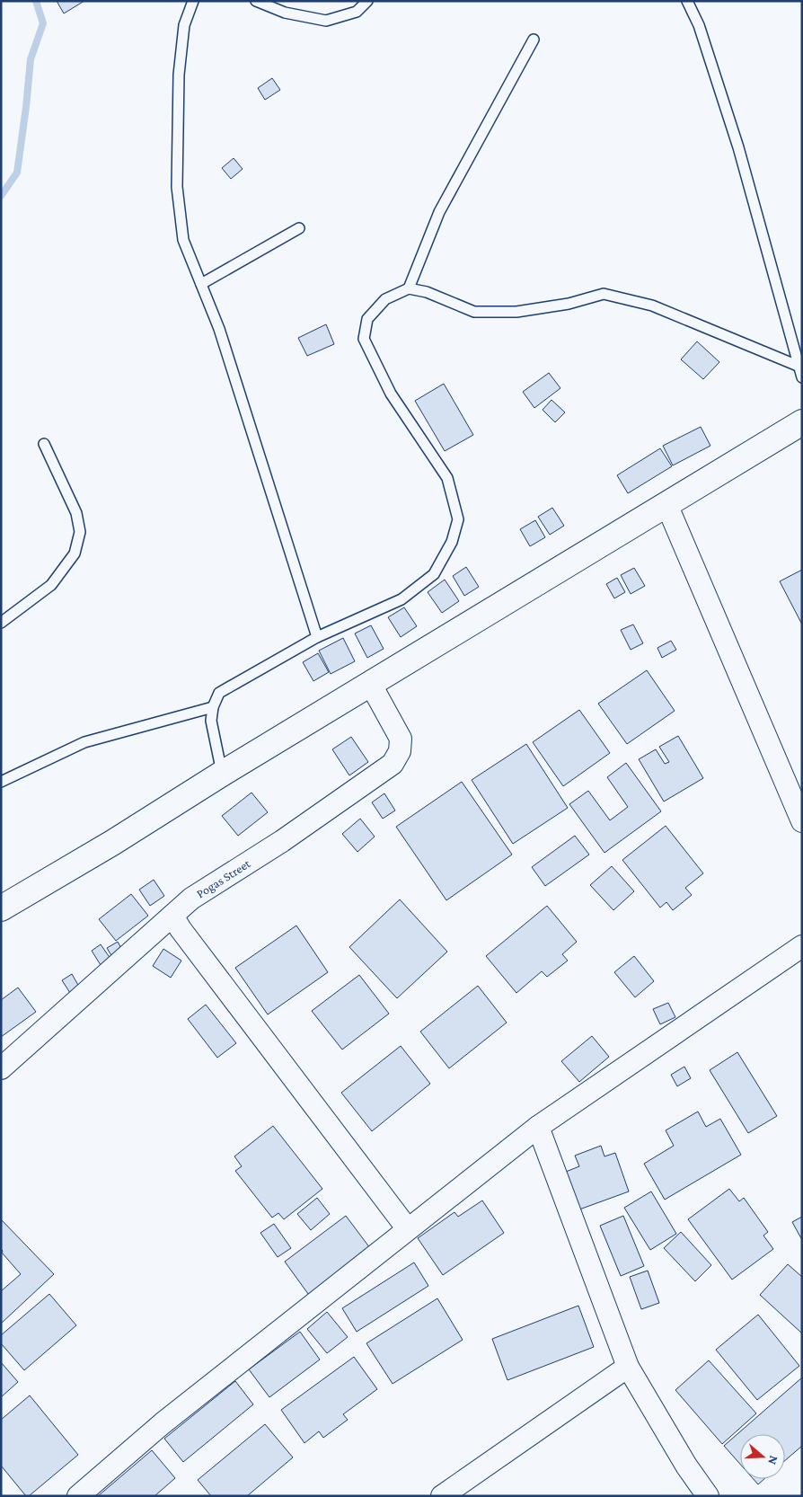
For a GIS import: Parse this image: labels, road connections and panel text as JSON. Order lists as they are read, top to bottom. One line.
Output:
{"streets":{"street":["Pogas Street"]},"north":"right"}
